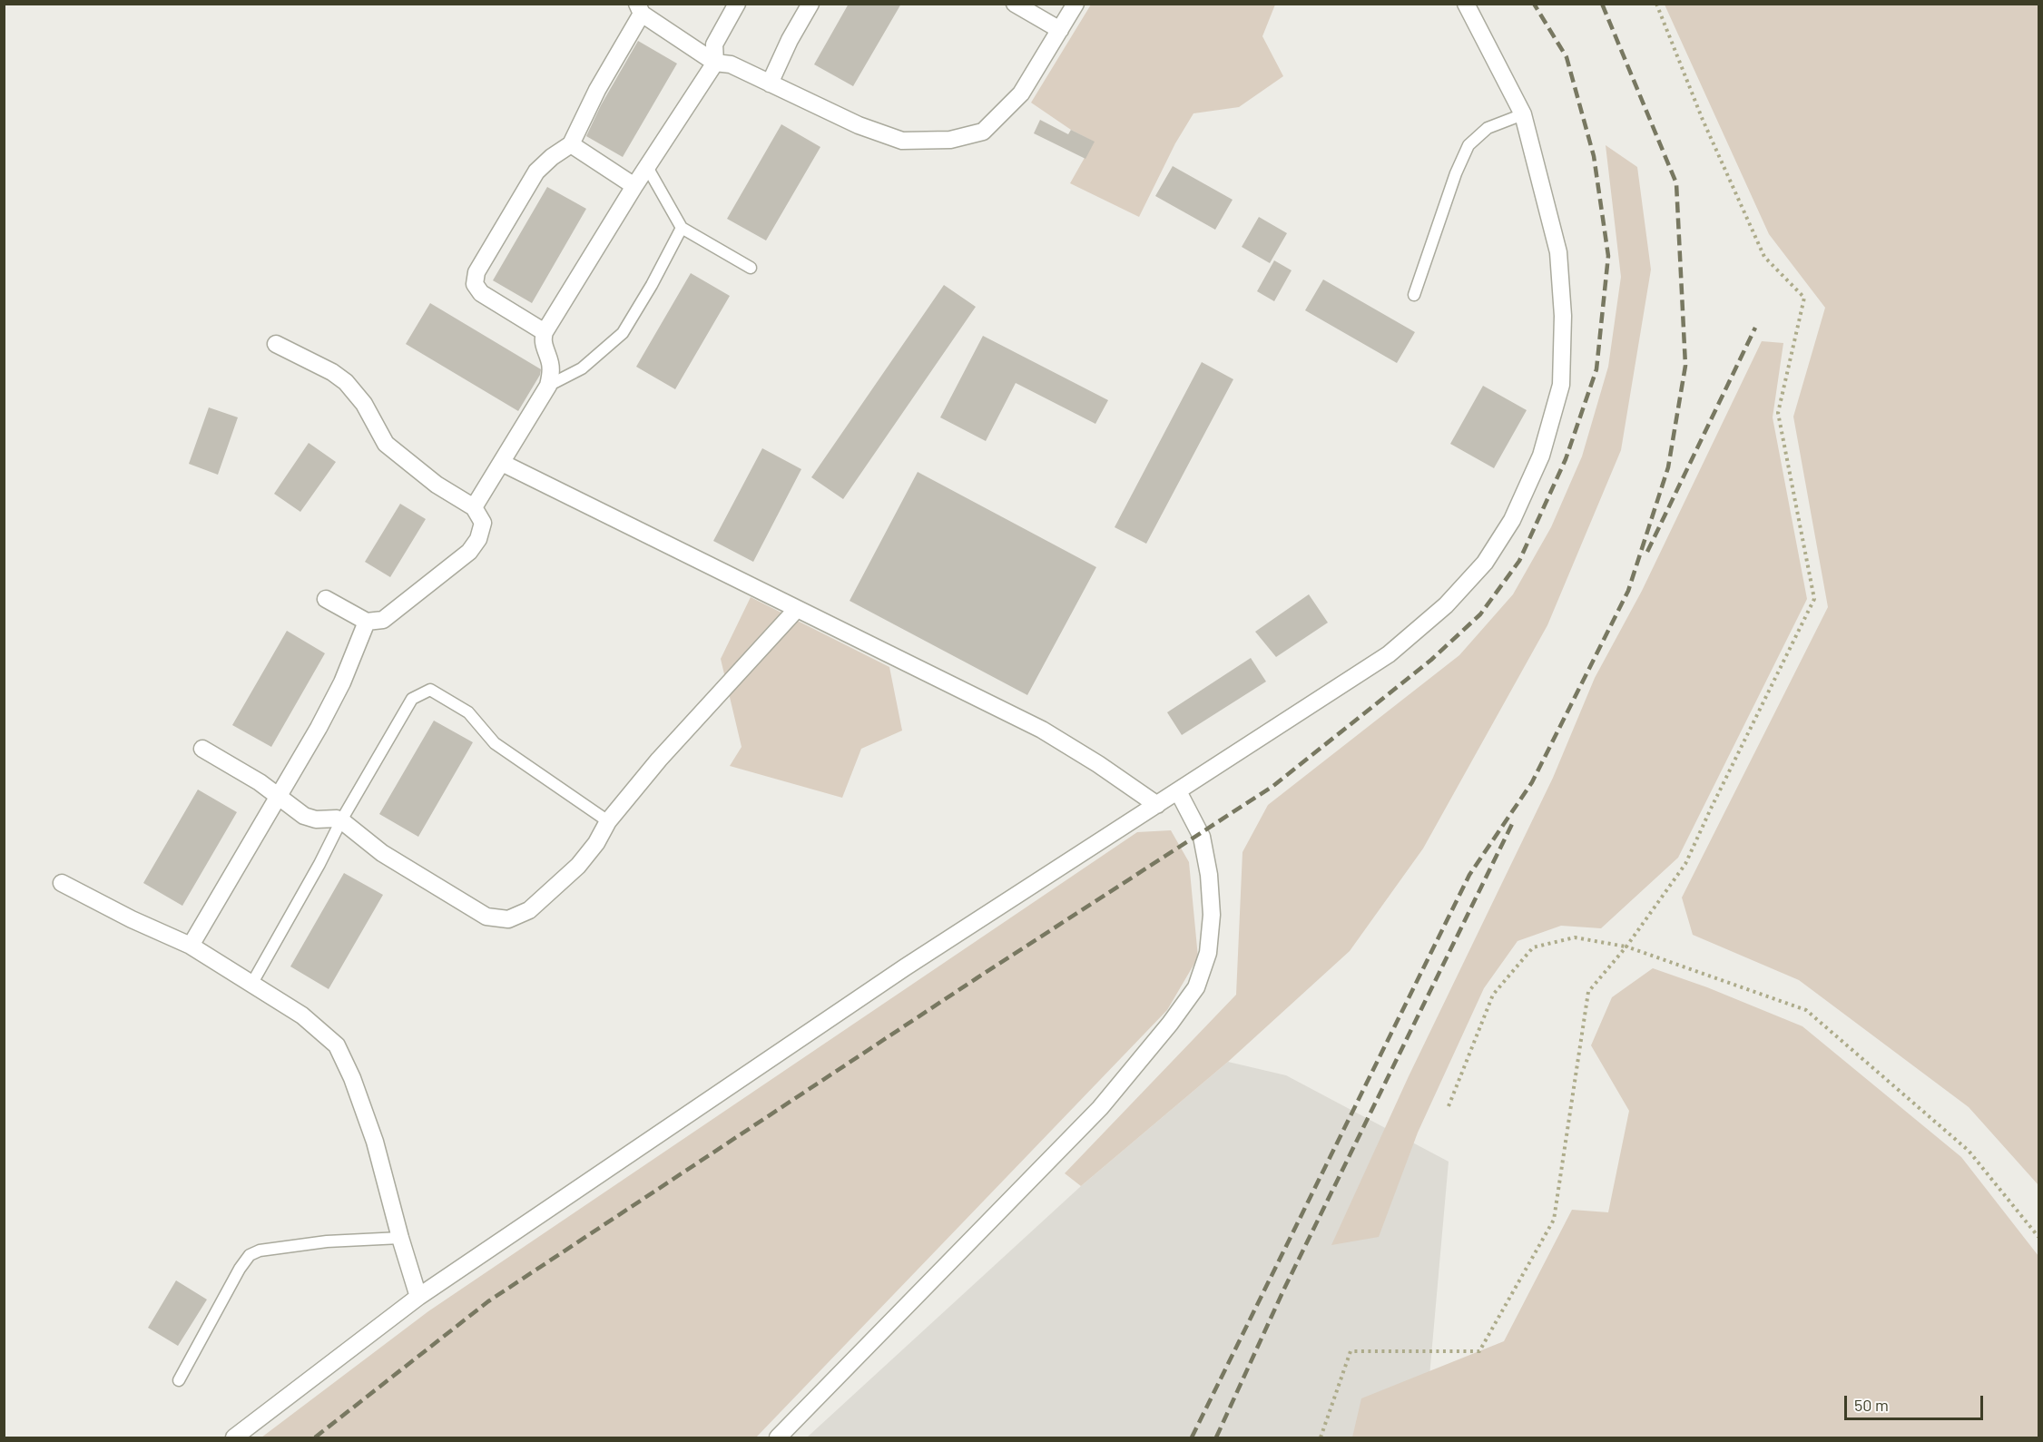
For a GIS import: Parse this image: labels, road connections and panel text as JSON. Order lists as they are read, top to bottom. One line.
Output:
{"scale_bar":"50 m"}
